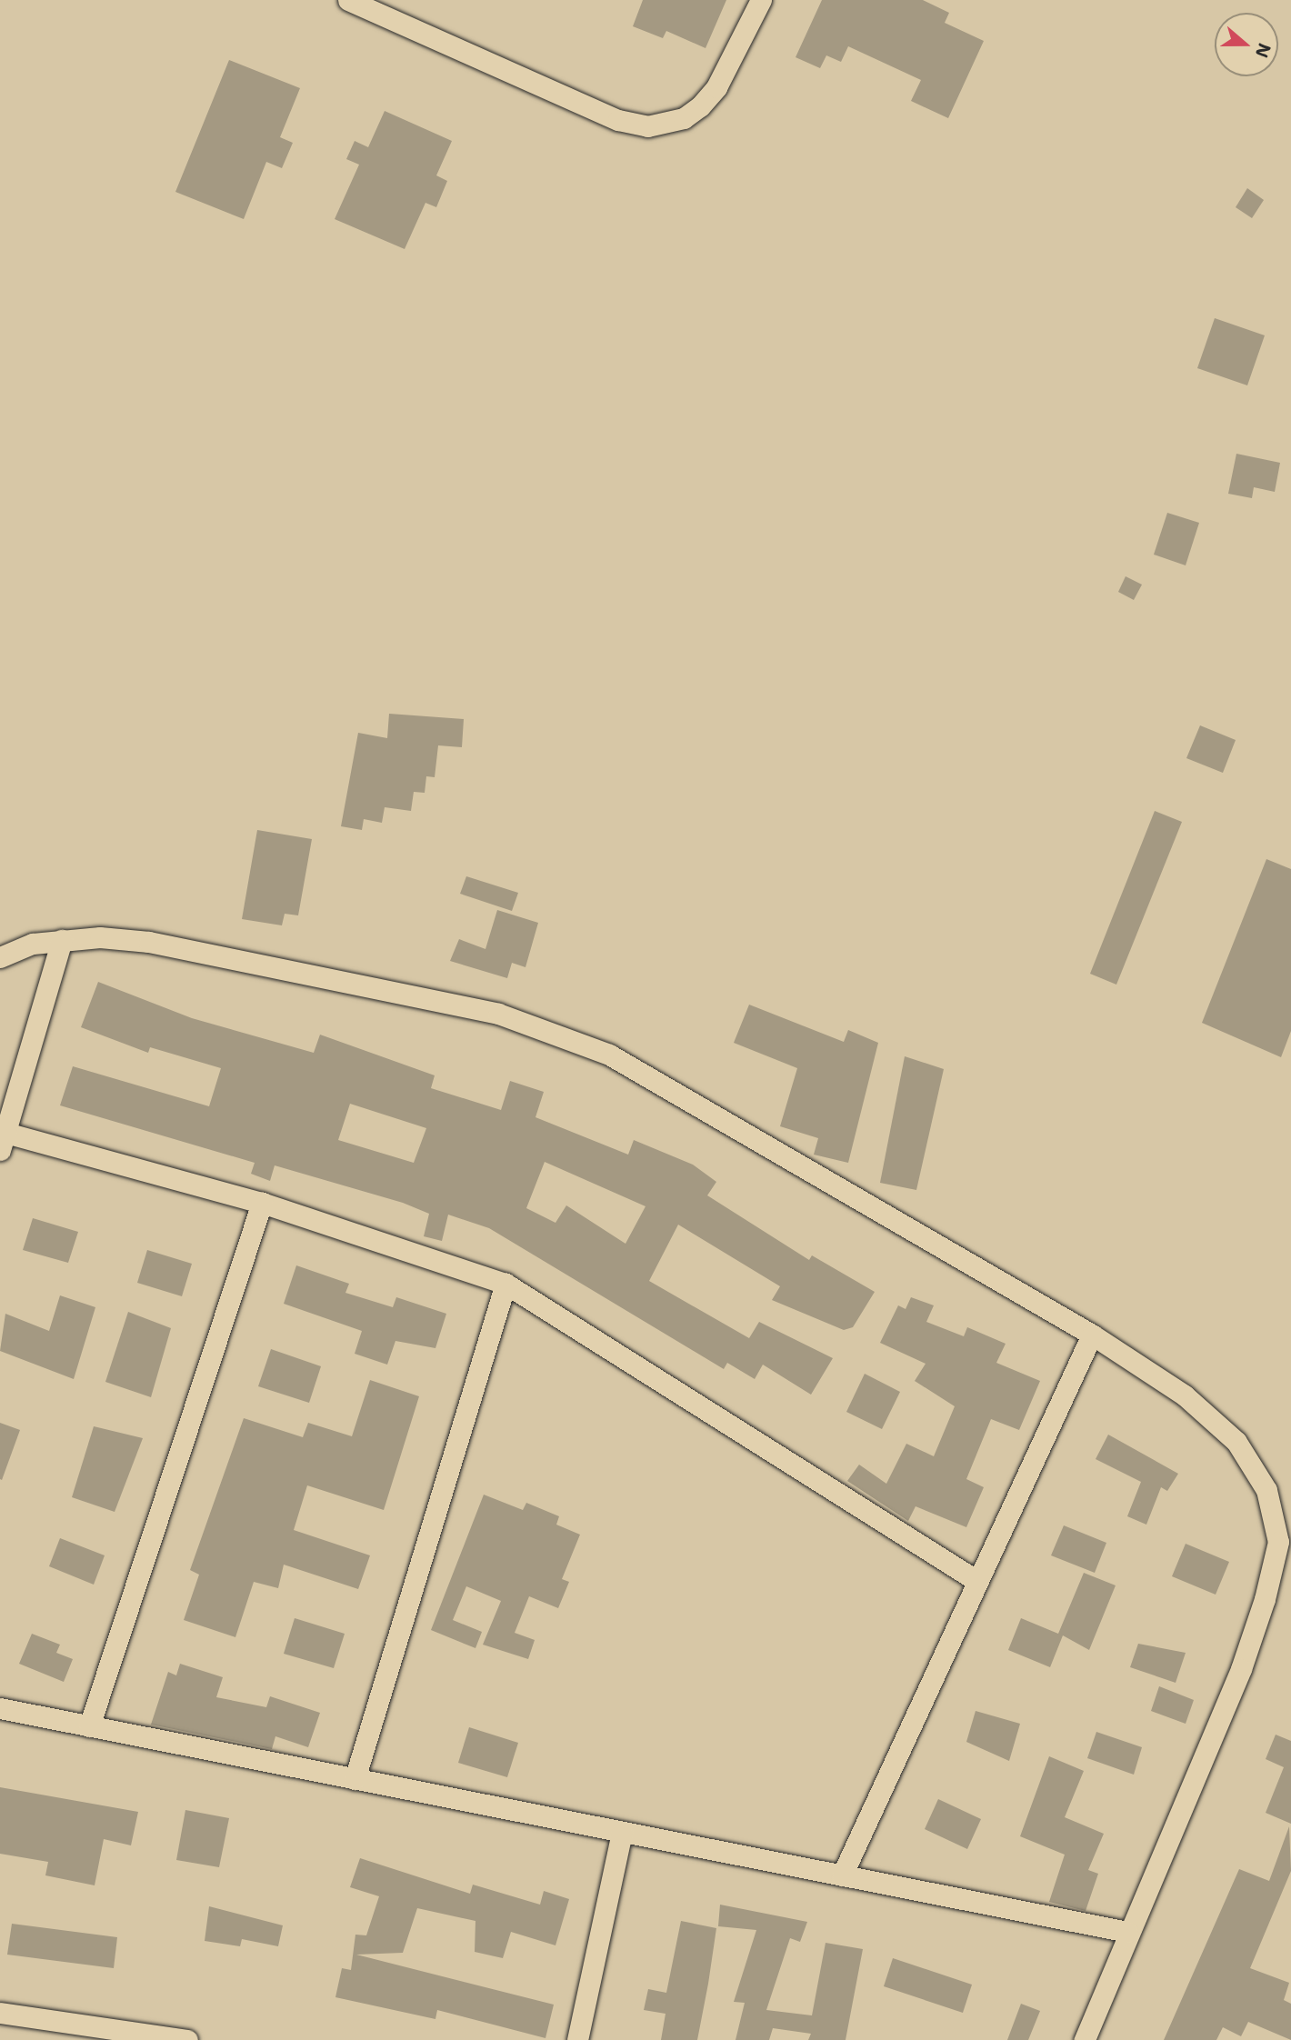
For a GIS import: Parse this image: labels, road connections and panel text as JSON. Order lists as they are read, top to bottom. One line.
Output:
{"north":"right"}
